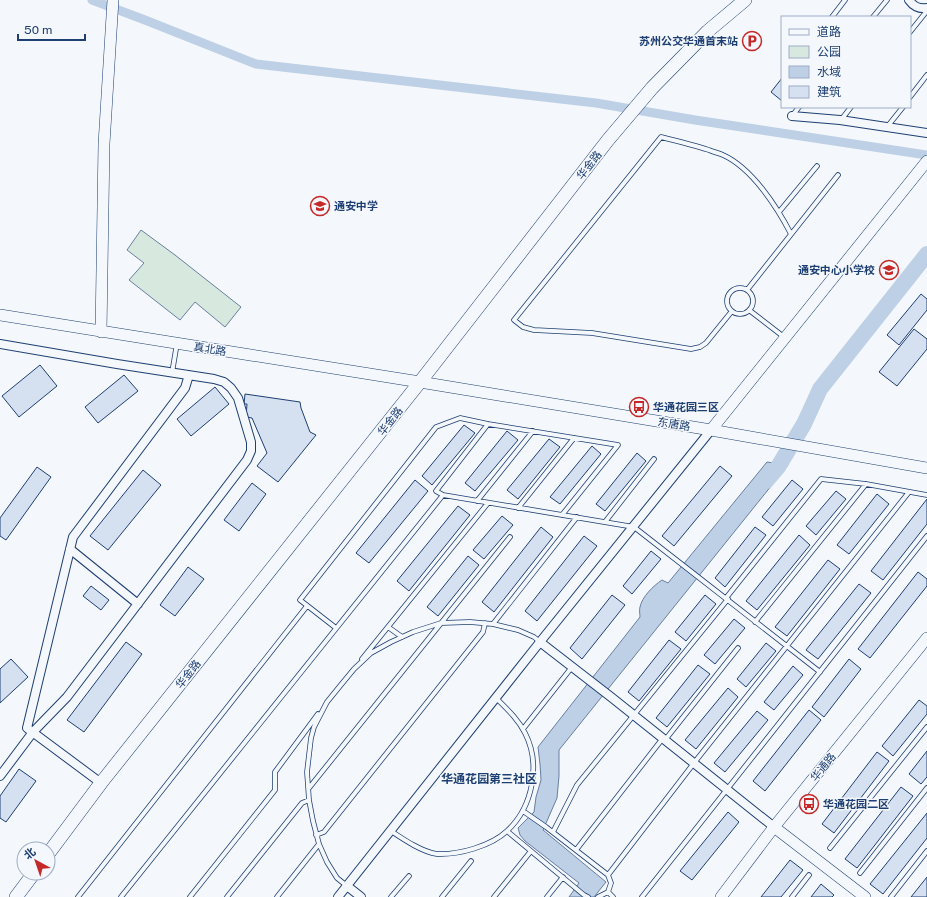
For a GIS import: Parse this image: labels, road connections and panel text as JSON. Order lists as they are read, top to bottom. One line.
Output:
{"streets":{"main road":["华金路"],"street":["真北路","东唐路","华通路"]},"crossings":[["华金路","真北路"],["华金路","东唐路"],["真北路","东唐路"]],"districts":["华通花园第三社区"],"places":{"parking":["苏州公交华通首末站"],"school or university":["通安中学","通安中心小学校"],"bus stop":["华通花园三区","华通花园二区"]},"legend":["道路","公园","水域","建筑"],"scale_bar":"50 m","north":"top left"}
